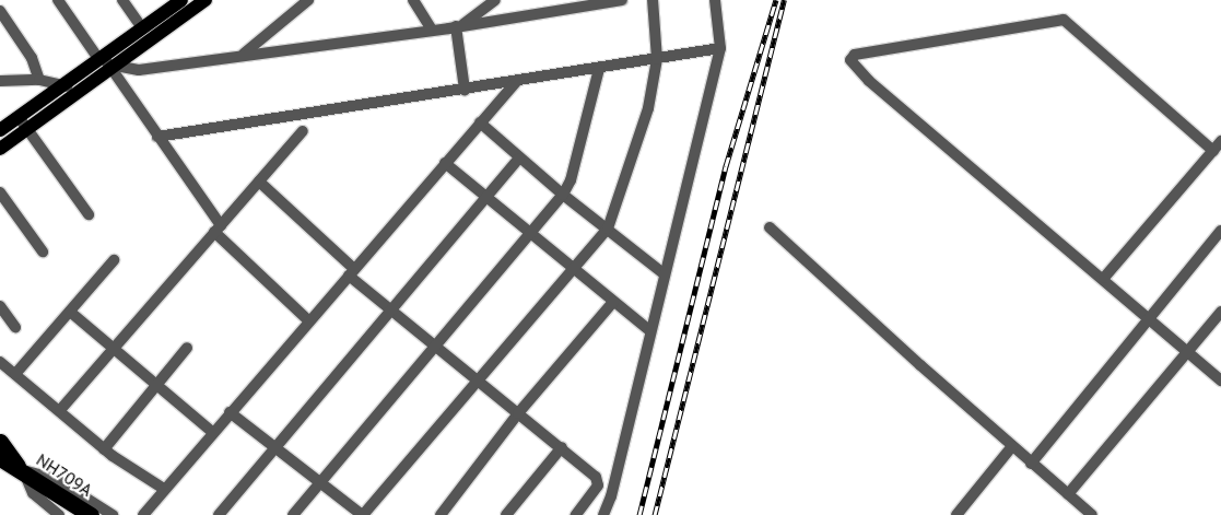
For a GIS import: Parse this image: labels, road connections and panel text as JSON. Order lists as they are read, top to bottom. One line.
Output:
{"streets":{"highway":["NH709A"]}}
